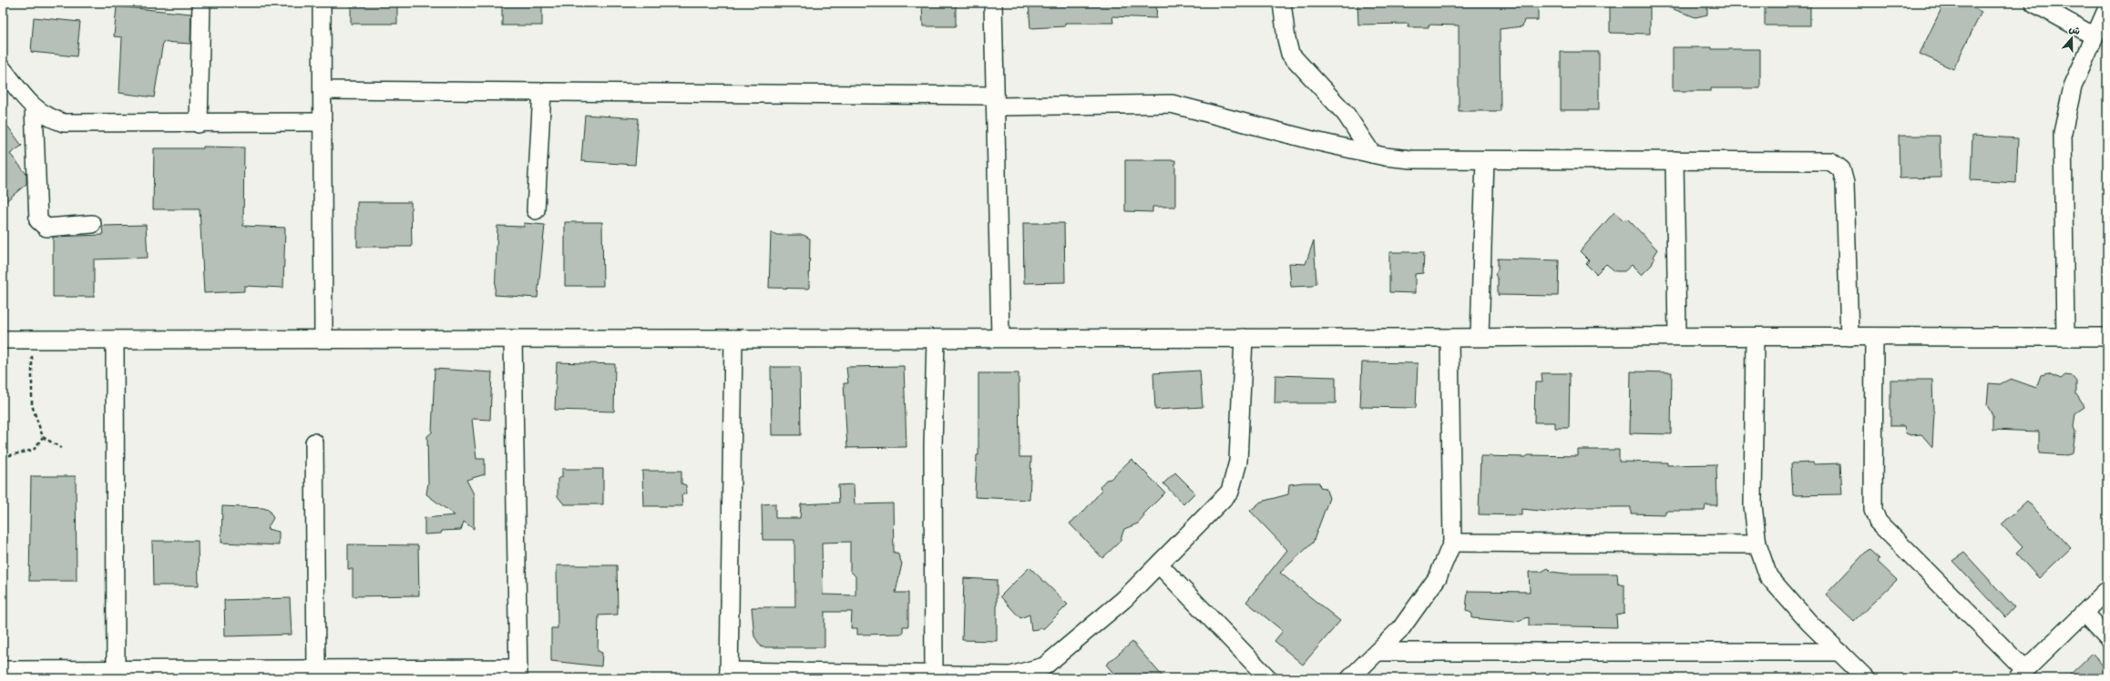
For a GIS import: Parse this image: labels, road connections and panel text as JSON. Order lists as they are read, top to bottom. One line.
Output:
{"north":"top"}
